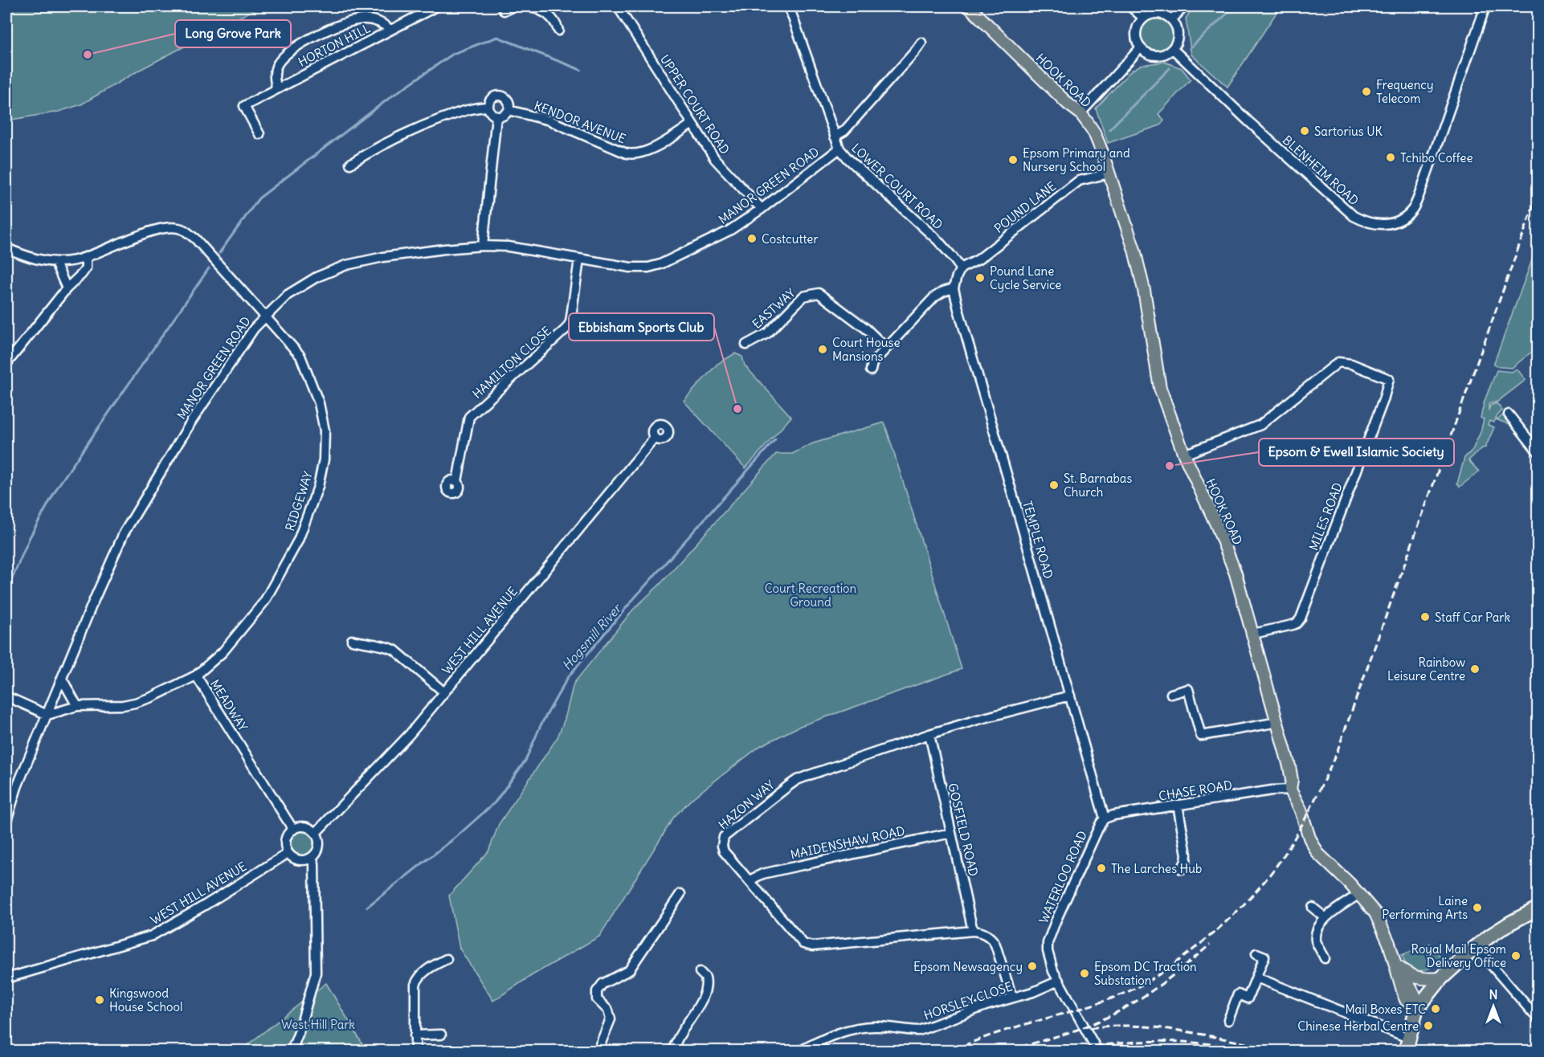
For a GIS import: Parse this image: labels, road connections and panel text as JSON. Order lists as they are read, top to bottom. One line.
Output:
{"streets":{"main road":["HOOK ROAD"],"street":["HORTON HILL","UPPER COURT ROAD","KENDOR AVENUE","BLENHEIM ROAD","MANOR GREEN ROAD","LOWER COURT ROAD","POUND LANE","EASTWAY","HAMILTON CLOSE","RIDGEWAY","MILES ROAD","TEMPLE ROAD","WEST HILL AVENUE","MEADWAY","CHASE ROAD","HAZON WAY","GOSFIELD ROAD","MAIDENSHAW ROAD","WATERLOO ROAD","HORSLEY CLOSE"]},"crossings":[["HOOK ROAD","POUND LANE"],["HOOK ROAD","MILES ROAD"],["HOOK ROAD","CHASE ROAD"],["UPPER COURT ROAD","KENDOR AVENUE"],["UPPER COURT ROAD","MANOR GREEN ROAD"],["MANOR GREEN ROAD","LOWER COURT ROAD"],["MANOR GREEN ROAD","HAMILTON CLOSE"],["MANOR GREEN ROAD","RIDGEWAY"],["MANOR GREEN ROAD","MEADWAY"],["LOWER COURT ROAD","POUND LANE"],["RIDGEWAY","MEADWAY"],["TEMPLE ROAD","CHASE ROAD"],["TEMPLE ROAD","HAZON WAY"],["TEMPLE ROAD","WATERLOO ROAD"],["WEST HILL AVENUE","MEADWAY"],["CHASE ROAD","WATERLOO ROAD"],["HAZON WAY","GOSFIELD ROAD"],["HAZON WAY","MAIDENSHAW ROAD"],["GOSFIELD ROAD","MAIDENSHAW ROAD"],["WATERLOO ROAD","HORSLEY CLOSE"]],"water":["Hogsmill River"],"parks":["Court Recreation Ground","West Hill Park"],"places":["Long Grove Park","Frequency Telecom","Sartorius UK","Tchibo Coffee","Epsom Primary and Nursery School","Costcutter","Pound Lane Cycle Service","Court House Mansions","Ebbisham Sports Club","Epsom & Ewell Islamic Society","St. Barnabas Church","Staff Car Park","Rainbow Leisure Centre","The Larches Hub","Laine Performing Arts","Royal Mail Epsom Delivery Office","Epsom Newsagency","Epsom DC Traction Substation","Kingswood House School","Mail Boxes ETC","Chinese Herbal Centre"],"north":"top"}
